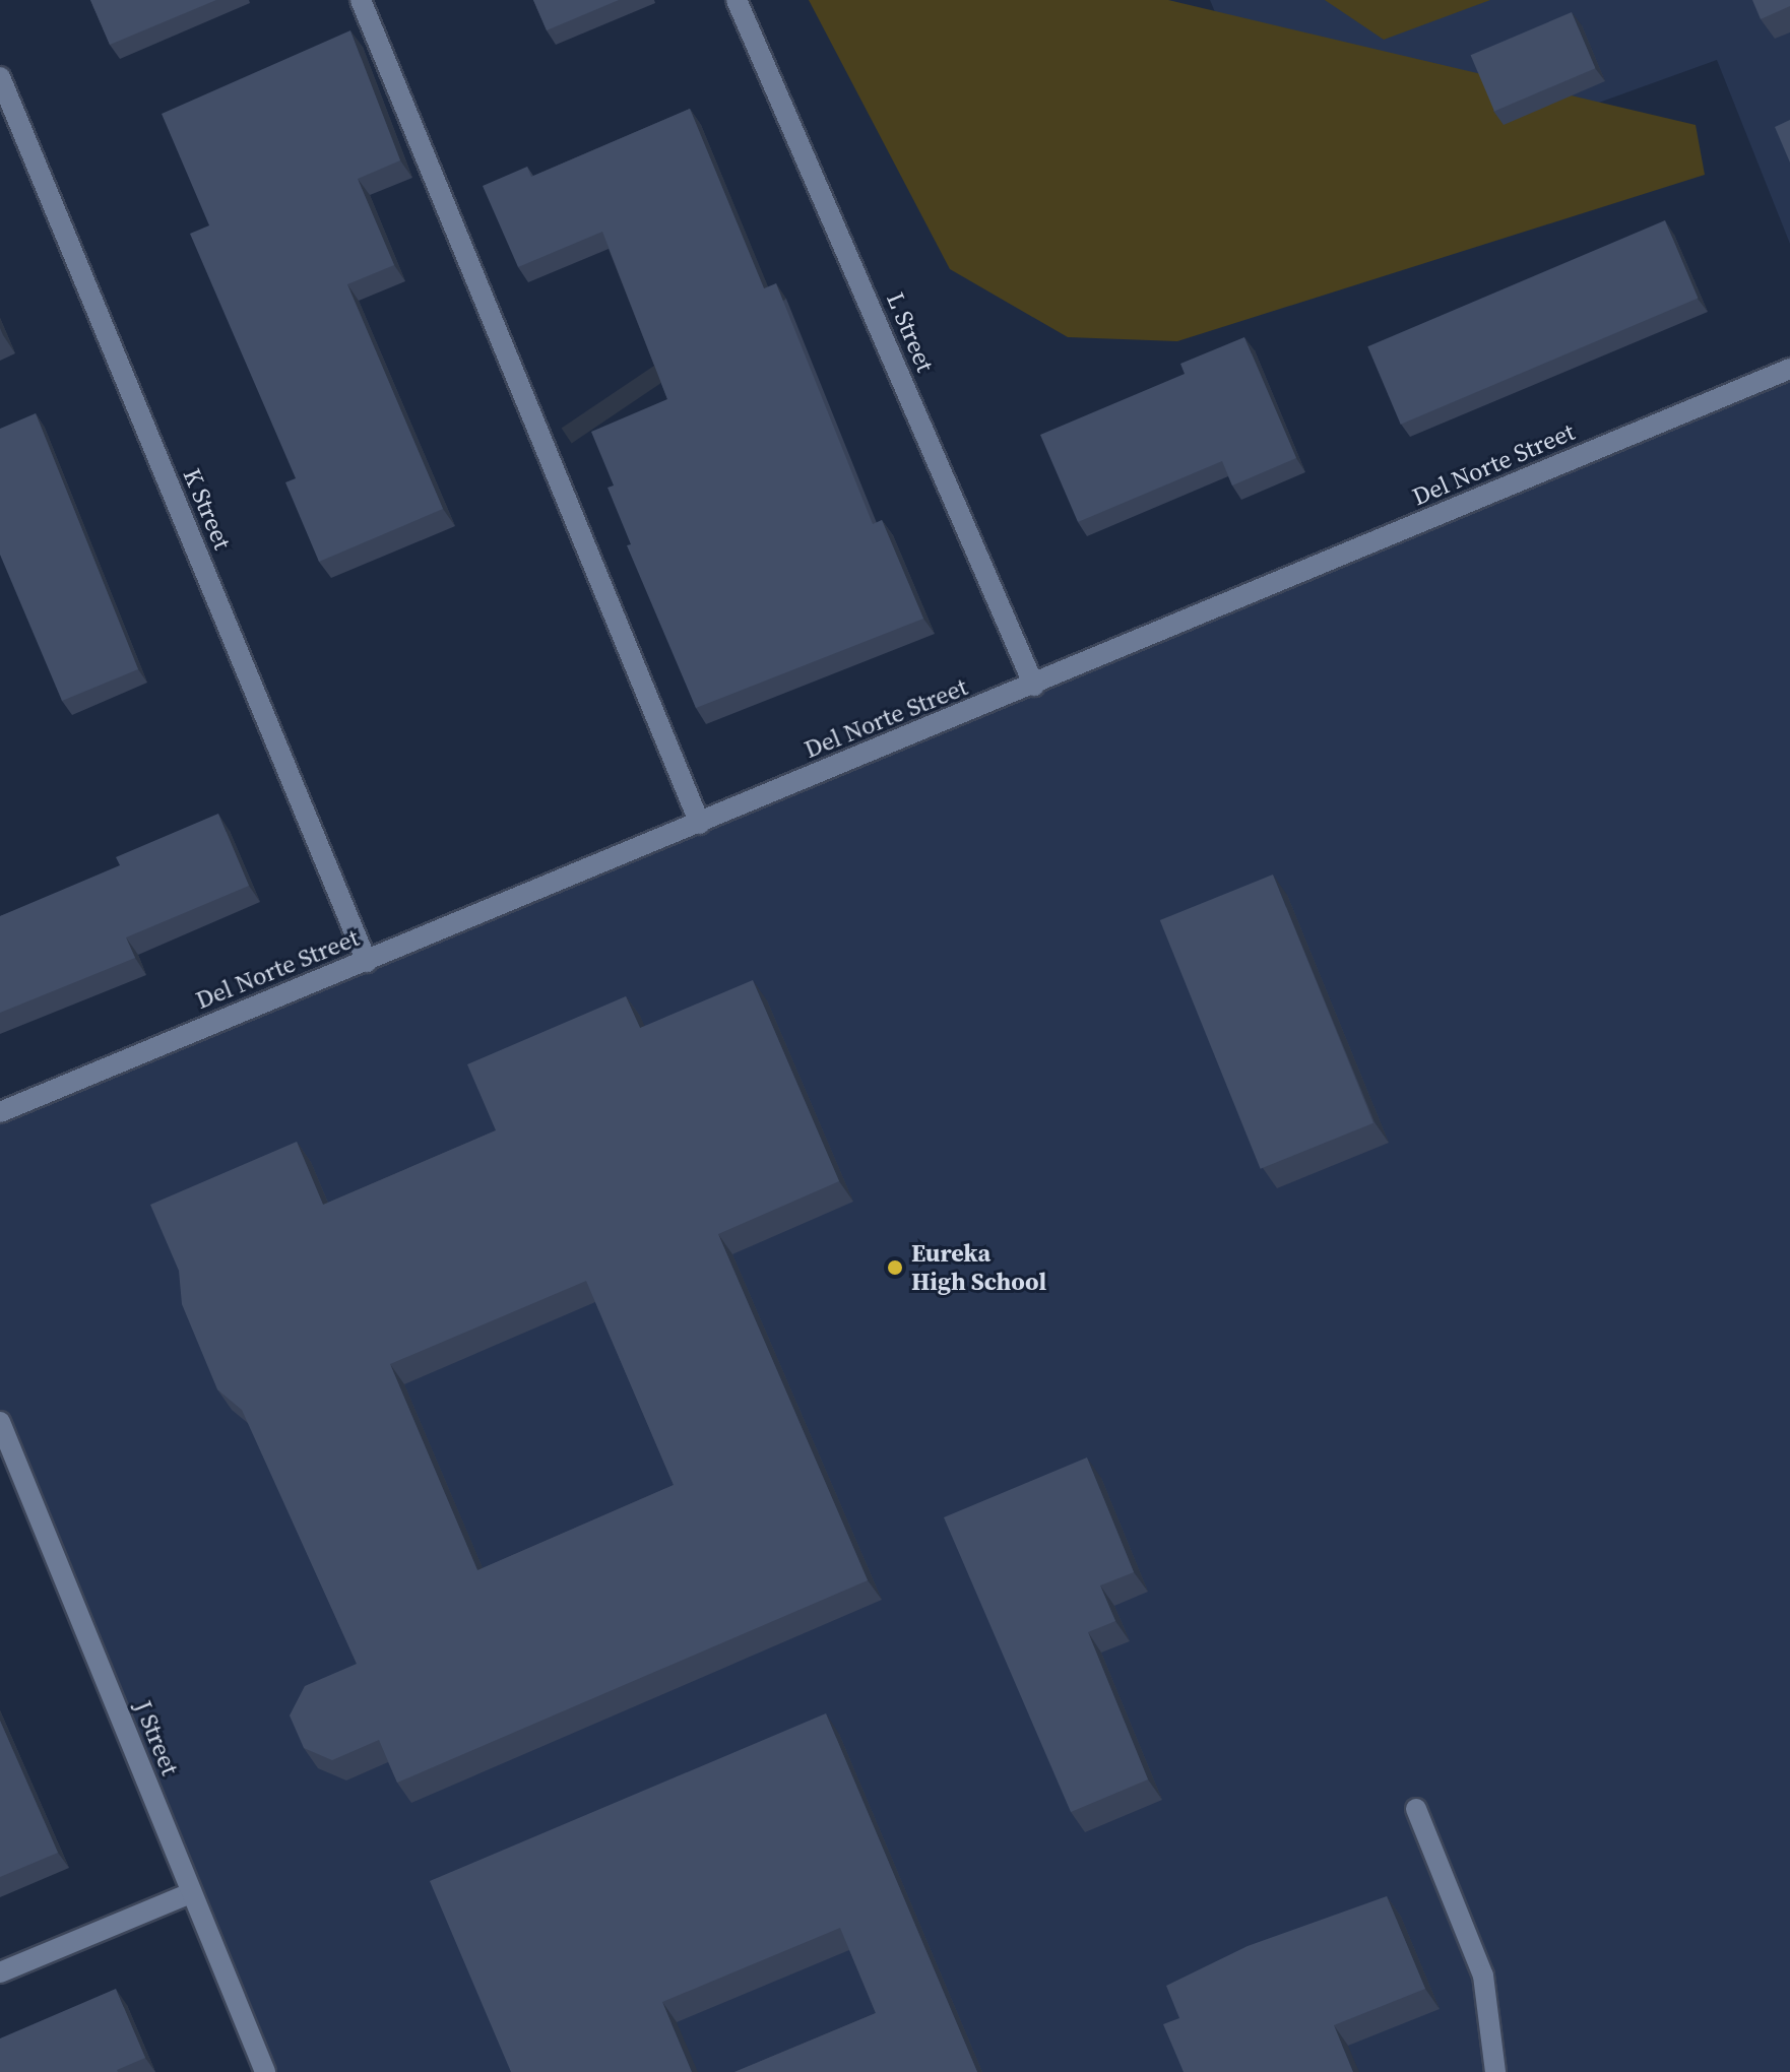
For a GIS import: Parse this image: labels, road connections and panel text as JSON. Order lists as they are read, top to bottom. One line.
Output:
{"streets":{"street":["L Street","Del Norte Street","K Street","J Street"]},"crossings":[["L Street","Del Norte Street"],["Del Norte Street","K Street"]],"places":["Eureka High School"]}
